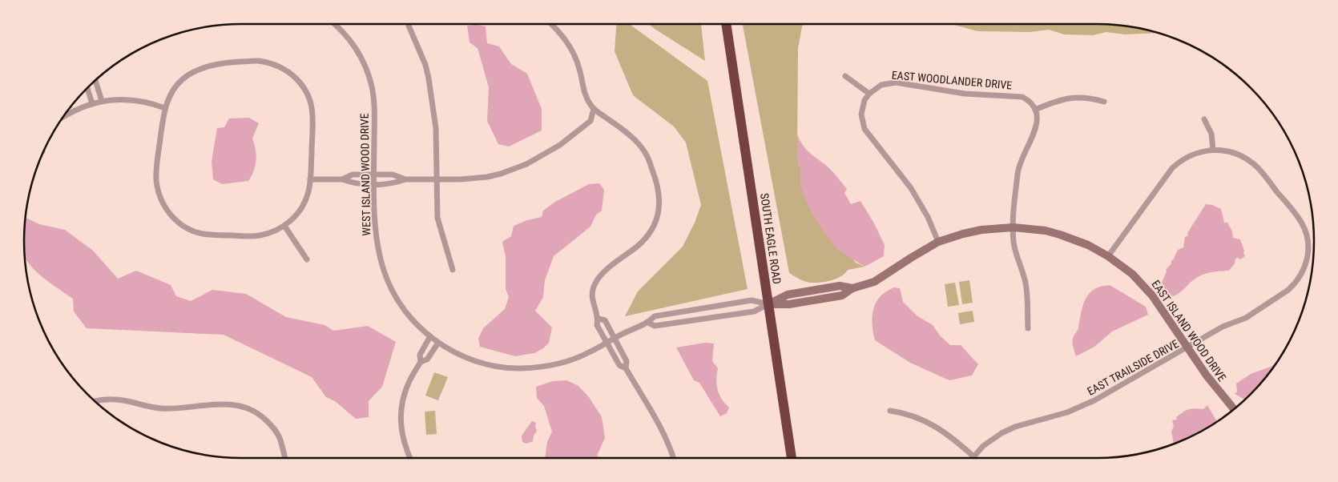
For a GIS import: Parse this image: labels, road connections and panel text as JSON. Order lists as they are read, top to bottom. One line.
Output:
{"streets":{"highway":["SOUTH EAGLE ROAD"],"street":["EAST WOODLANDER DRIVE","WEST ISLAND WOOD DRIVE","EAST ISLAND WOOD DRIVE","EAST TRAILSIDE DRIVE"]},"crossings":[["WEST ISLAND WOOD DRIVE","SOUTH EAGLE ROAD"],["WEST ISLAND WOOD DRIVE","EAST ISLAND WOOD DRIVE"],["SOUTH EAGLE ROAD","EAST ISLAND WOOD DRIVE"],["EAST ISLAND WOOD DRIVE","EAST TRAILSIDE DRIVE"]]}
